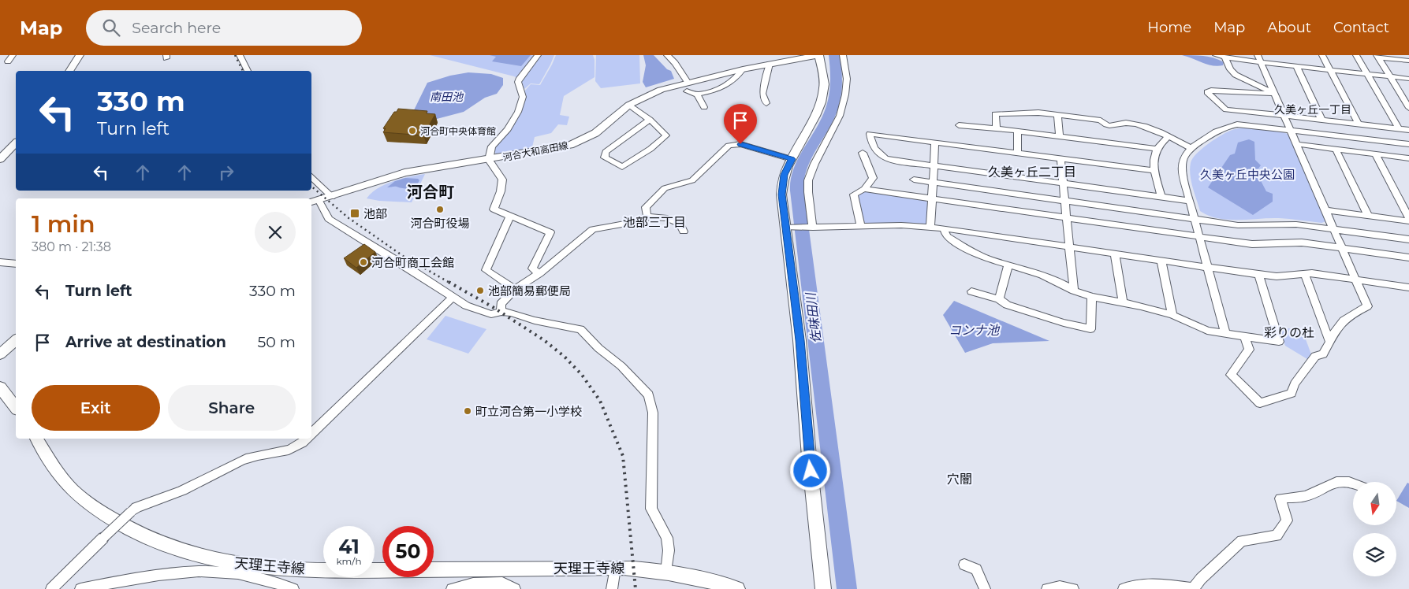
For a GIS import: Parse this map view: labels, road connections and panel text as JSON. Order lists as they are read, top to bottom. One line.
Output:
{"streets":{"main road":["河合大和高田線","天理王寺線"]},"districts":["久美ヶ丘一丁目","久美ヶ丘二丁目","河合町","池部三丁目","彩りの杜","穴闇"],"water":["南田池","佐味田川","コンナ池"],"parks":["久美ヶ丘中央公園"],"places":{"other":["河合町中央体育館","河合町役場","河合町商工会館","池部簡易郵便局","町立河合第一小学校"],"transit":["池部"]},"north":"bottom","page":{"header":"Map","search":"Search here","nav":["Home","Map","About","Contact"],"turn":["330 m","Turn left"],"heading":["1 min","380 m · 21:38"],"list":[{"name":"Turn left","value":"330 m"},{"name":"Arrive at destination","value":"50 m"}],"buttons":["Exit","Share"],"speed":"41 km/h","limit":"50"}}
